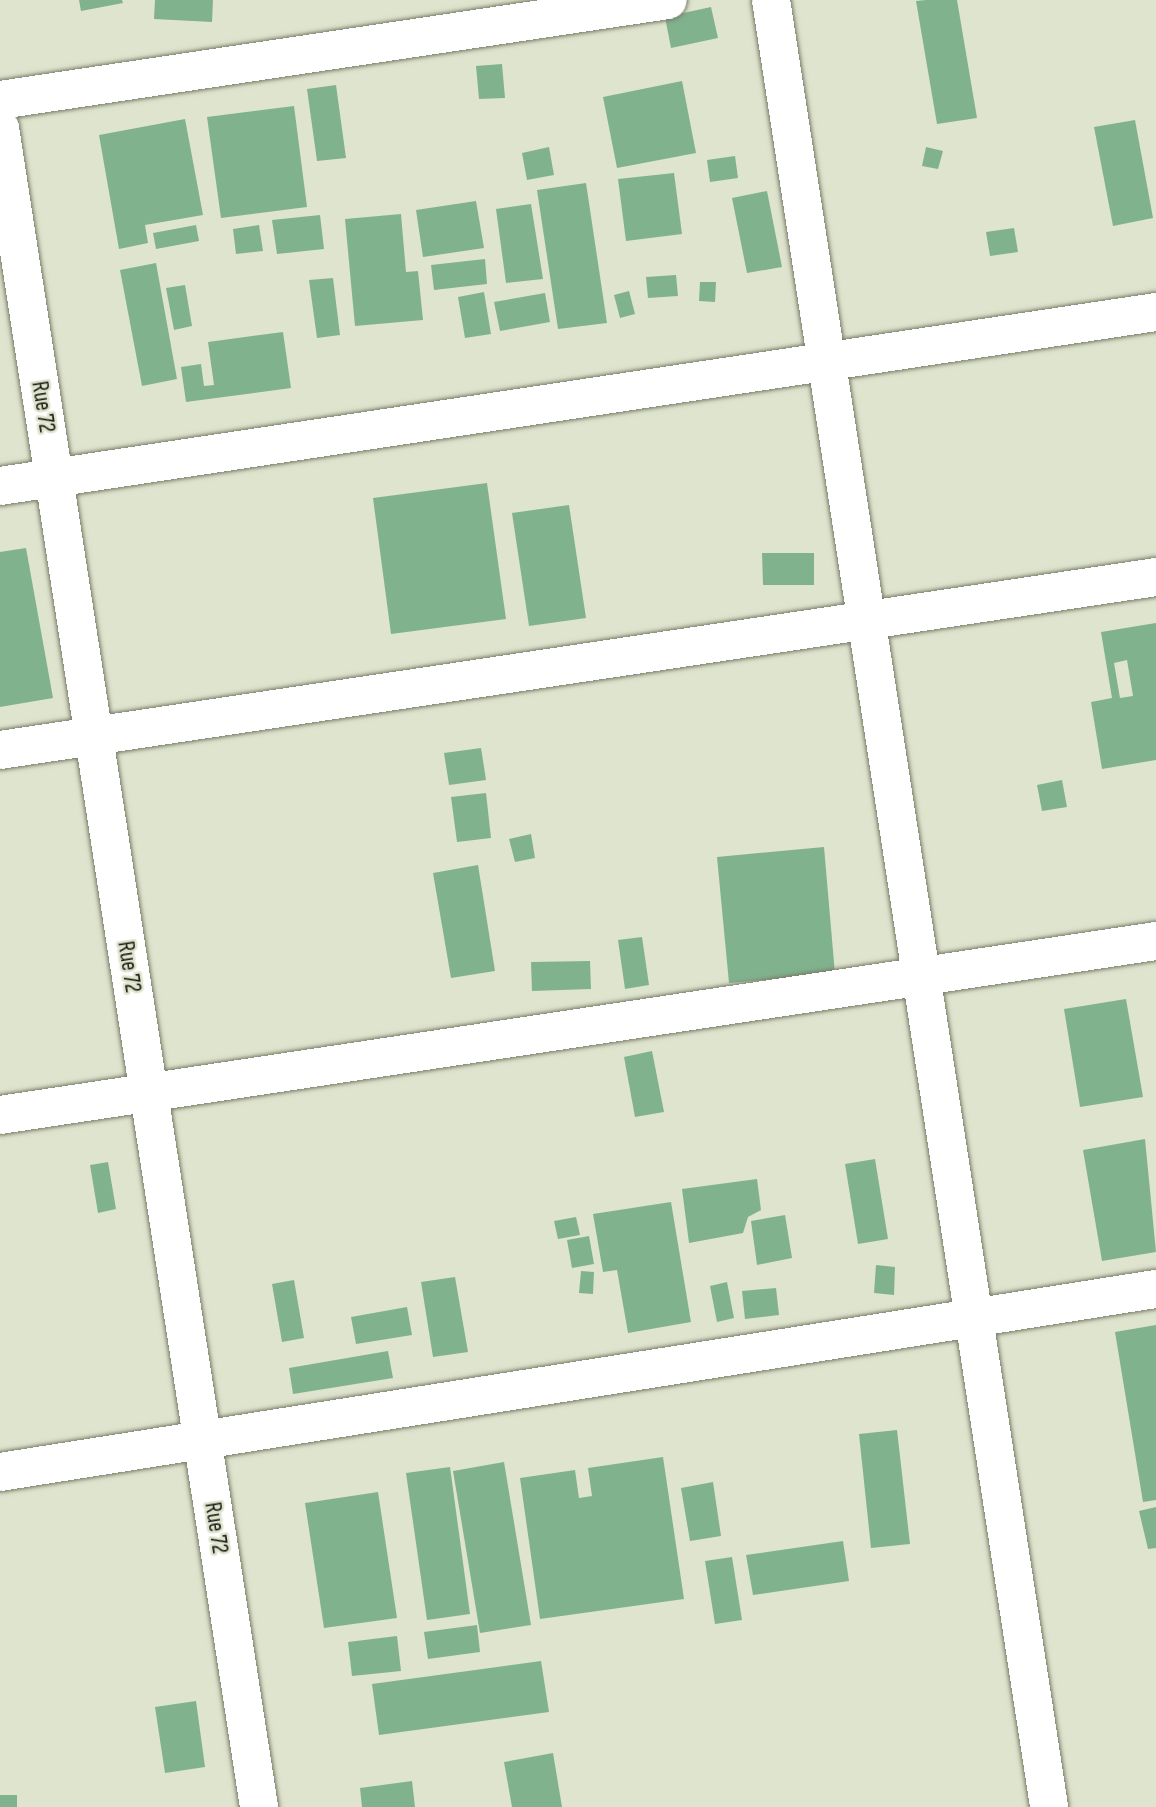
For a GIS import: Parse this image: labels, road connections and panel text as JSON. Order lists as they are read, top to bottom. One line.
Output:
{"streets":{"street":["Rue 72"]}}
